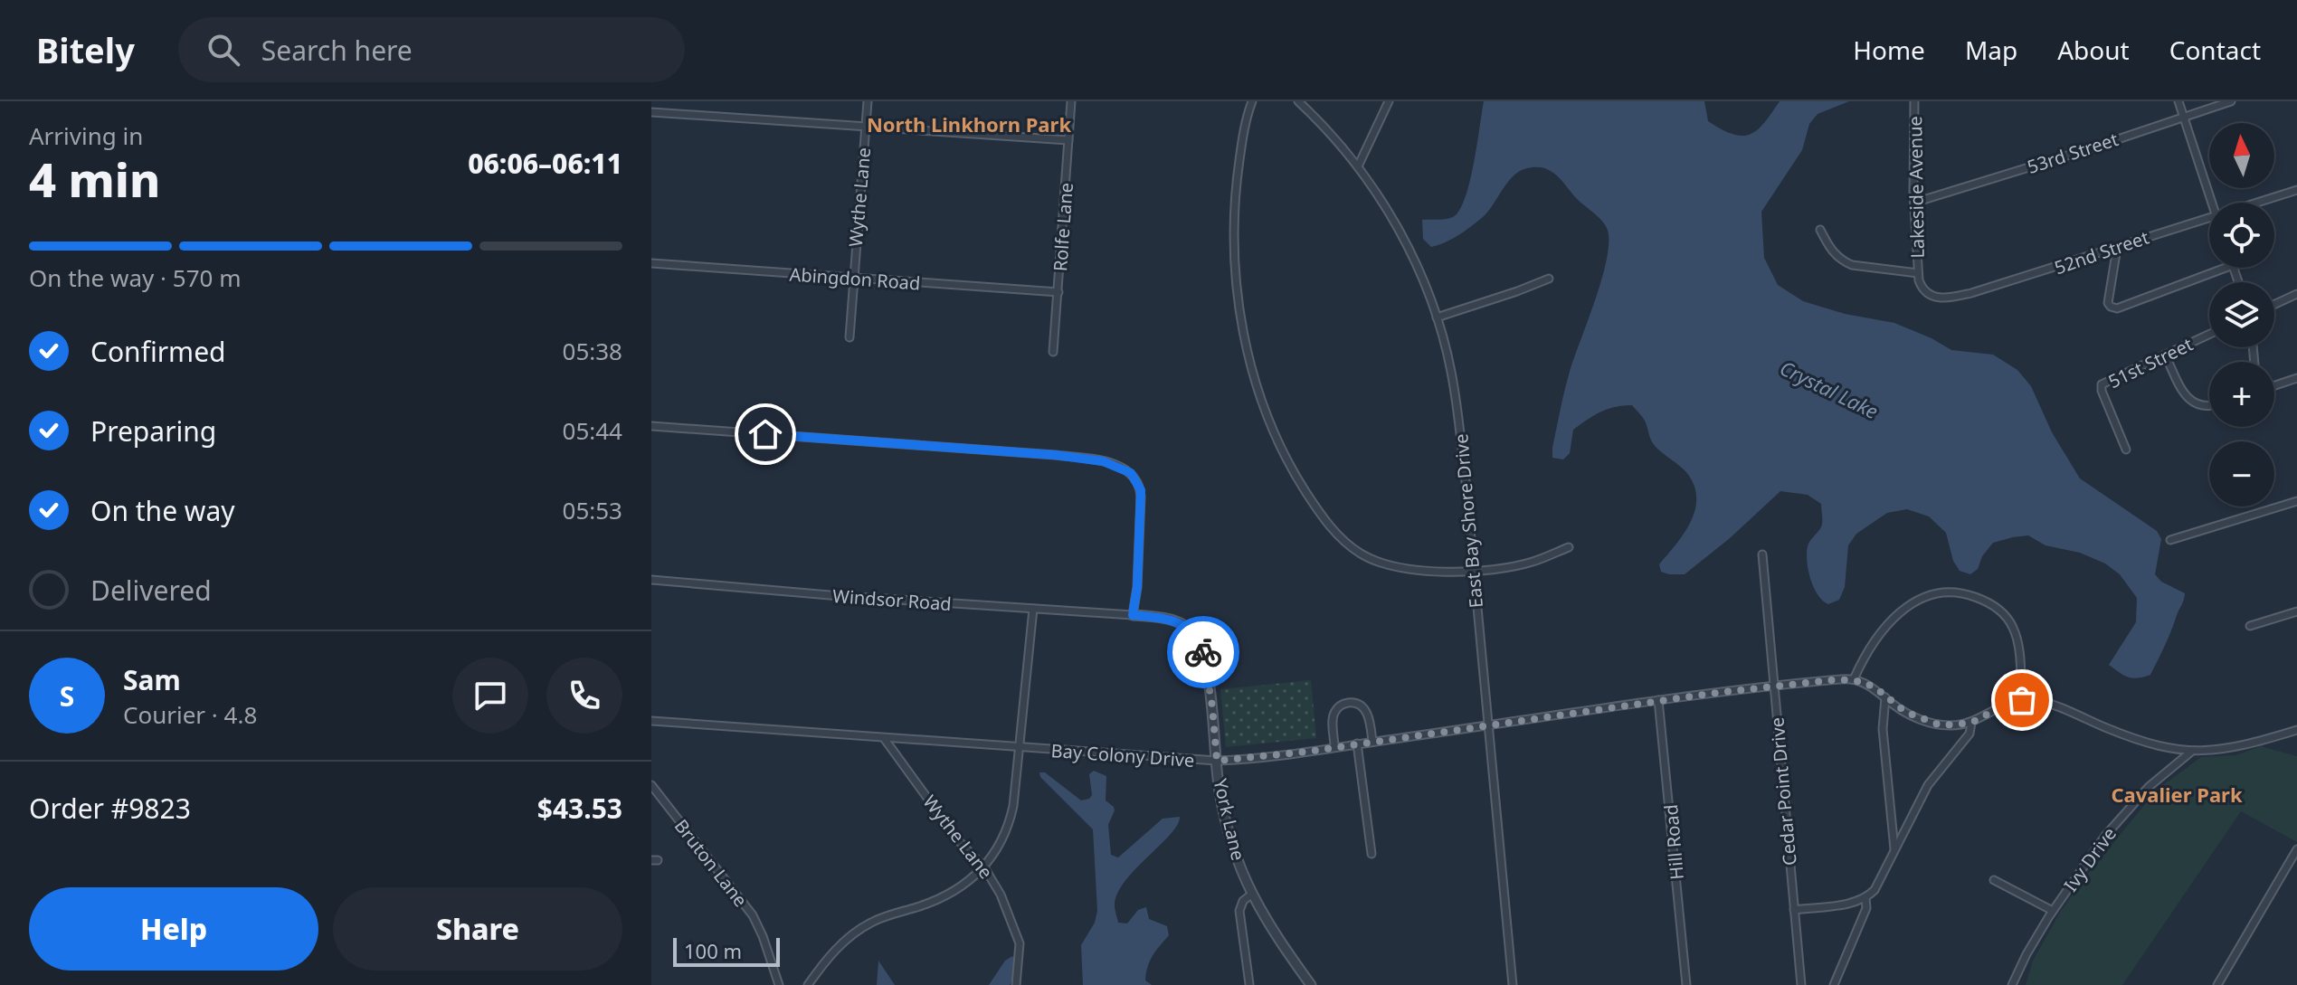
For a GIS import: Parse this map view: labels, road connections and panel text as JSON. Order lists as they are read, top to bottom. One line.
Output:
{"streets":{"street":["53rd Street","Lakeside Avenue","Wythe Lane","Rolfe Lane","52nd Street","Abingdon Road","51st Street","East Bay Shore Drive","Windsor Road","Bay Colony Drive","Cedar Point Drive","York Lane","Hill Road","Ivy Drive","Bruton Lane"]},"crossings":[["53rd Street","Lakeside Avenue"],["Lakeside Avenue","52nd Street"],["Wythe Lane","Abingdon Road"],["Wythe Lane","Bay Colony Drive"],["Rolfe Lane","Abingdon Road"],["East Bay Shore Drive","Bay Colony Drive"],["Windsor Road","York Lane"],["Bay Colony Drive","Cedar Point Drive"],["Bay Colony Drive","York Lane"],["Bay Colony Drive","Hill Road"]],"districts":["North Linkhorn Park","Cavalier Park"],"water":["Crystal Lake"],"scale_bar":"100 m","north":"top","page":{"header":"Bitely","search":"Search here","nav":["Home","Map","About","Contact"],"heading":["4 min","Arriving in","06:06–06:11"],"panel":["Sam","Courier · 4.8","Order #9823","$43.53"],"map_buttons":["+","−"],"bar":"On the way · 570 m","list":[["Confirmed","05:38"],["Preparing","05:44"],["On the way","05:53"],"Delivered"],"round":"S","buttons":["Help","Share"],"scale":"100 m"}}
